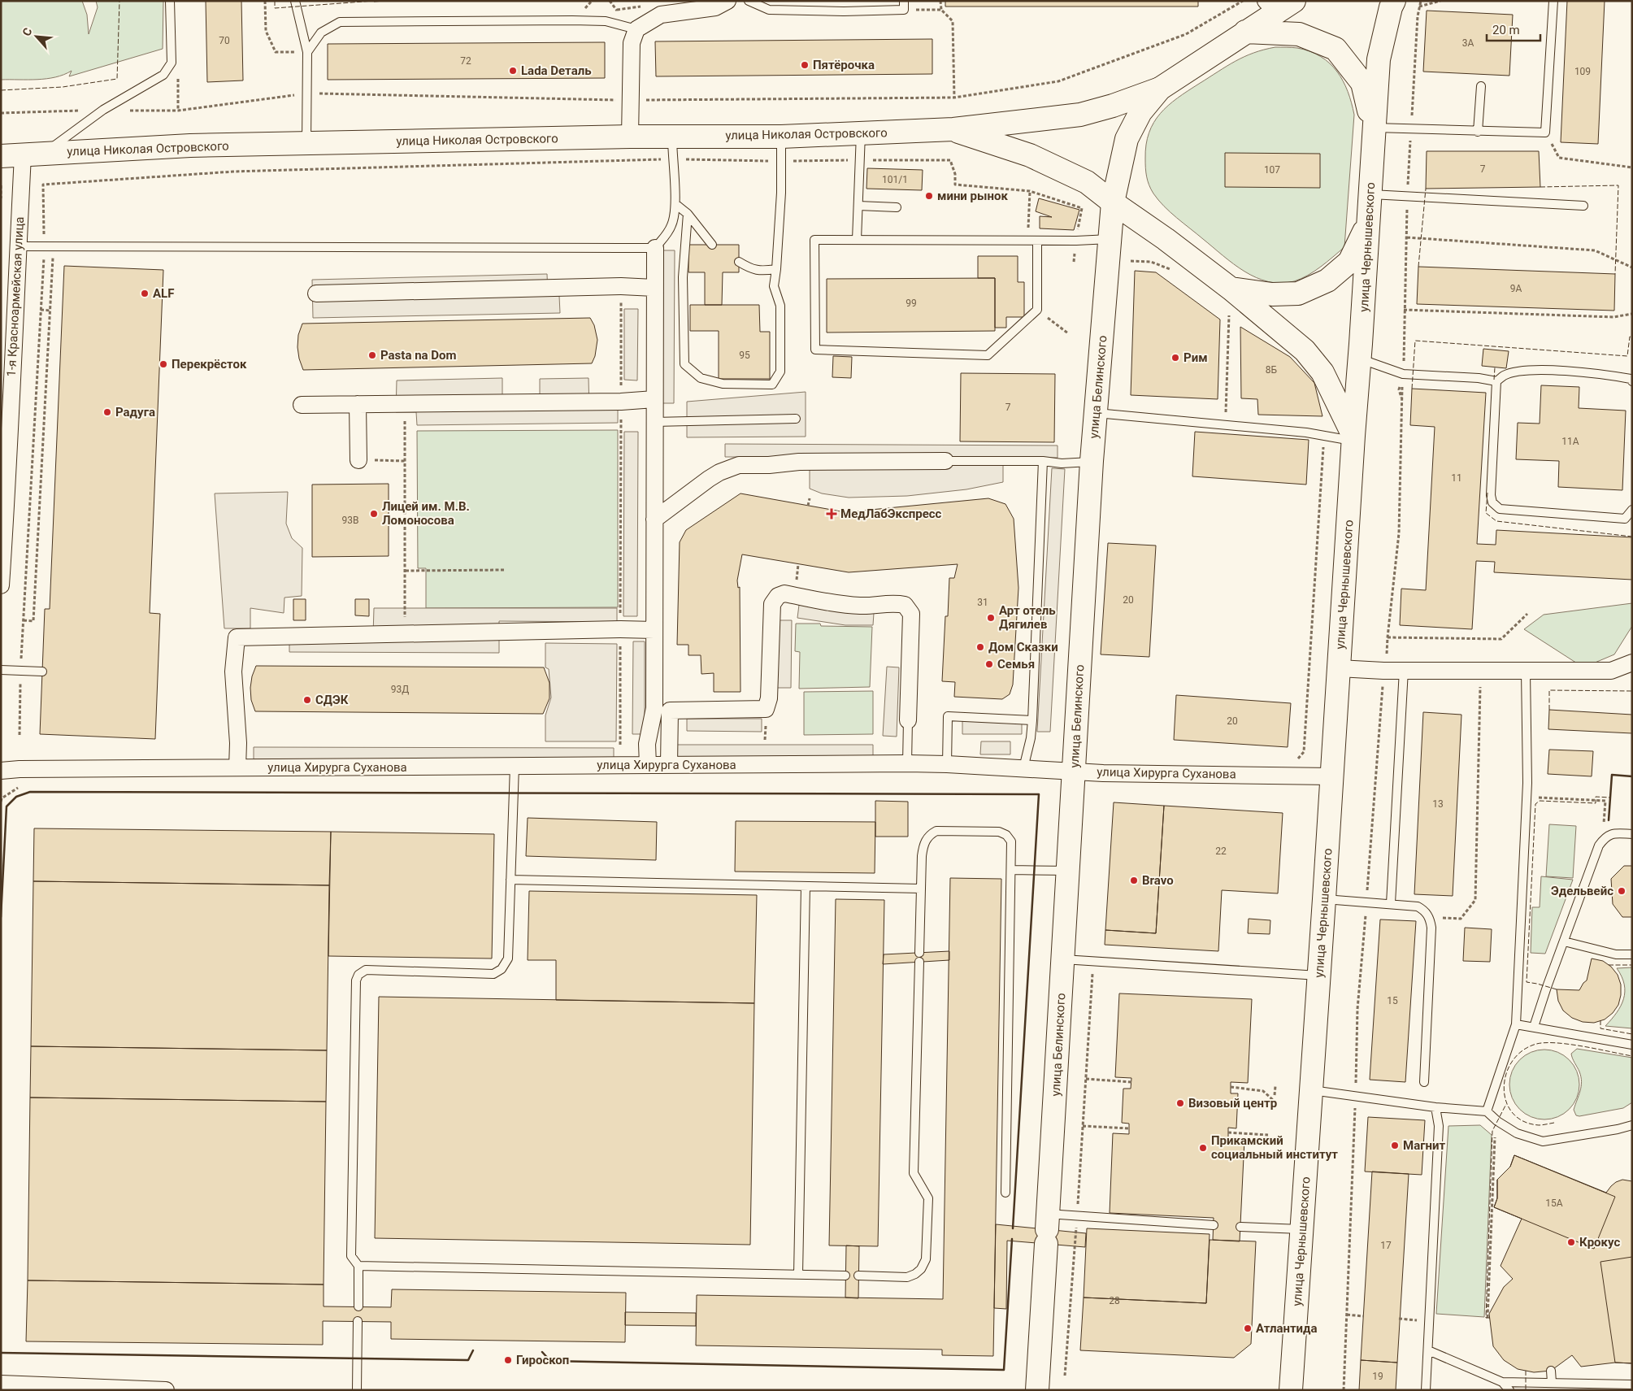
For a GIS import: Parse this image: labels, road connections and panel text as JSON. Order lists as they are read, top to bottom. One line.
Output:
{"streets":{"main road":["улица Николая Островского","улица Чернышевского","улица Белинского"],"street":["1-я Красноармейская улица","улица Хирурга Суханова"]},"crossings":[["улица Николая Островского","1-я Красноармейская улица"],["улица Николая Островского","улица Белинского"],["улица Чернышевского","улица Хирурга Суханова"],["улица Белинского","улица Хирурга Суханова"]],"places":{"other":["Пятёрочка","Lada Dеталь","мини рынок","ALF","Pasta na Dom","Рим","Перекрёсток","Радуга","Лицей им. М.В. Ломоносова","Арт отель Дягилев","Дом Сказки","Семья","СДЭК","Bravo","Эдельвейс","Визовый центр","Магнит","Прикамский социальный институт","Крокус","Атлантида","Гироскоп"],"health":["МедЛабЭкспресс"]},"house_numbers":["70","3А","72","109","7","107","101/1","9А","99","95","8Б","7","11А","11","93В","20","31","93Д","20","13","22","15","15А","17","28","19"],"scale_bar":"20 m","north":"top left"}
